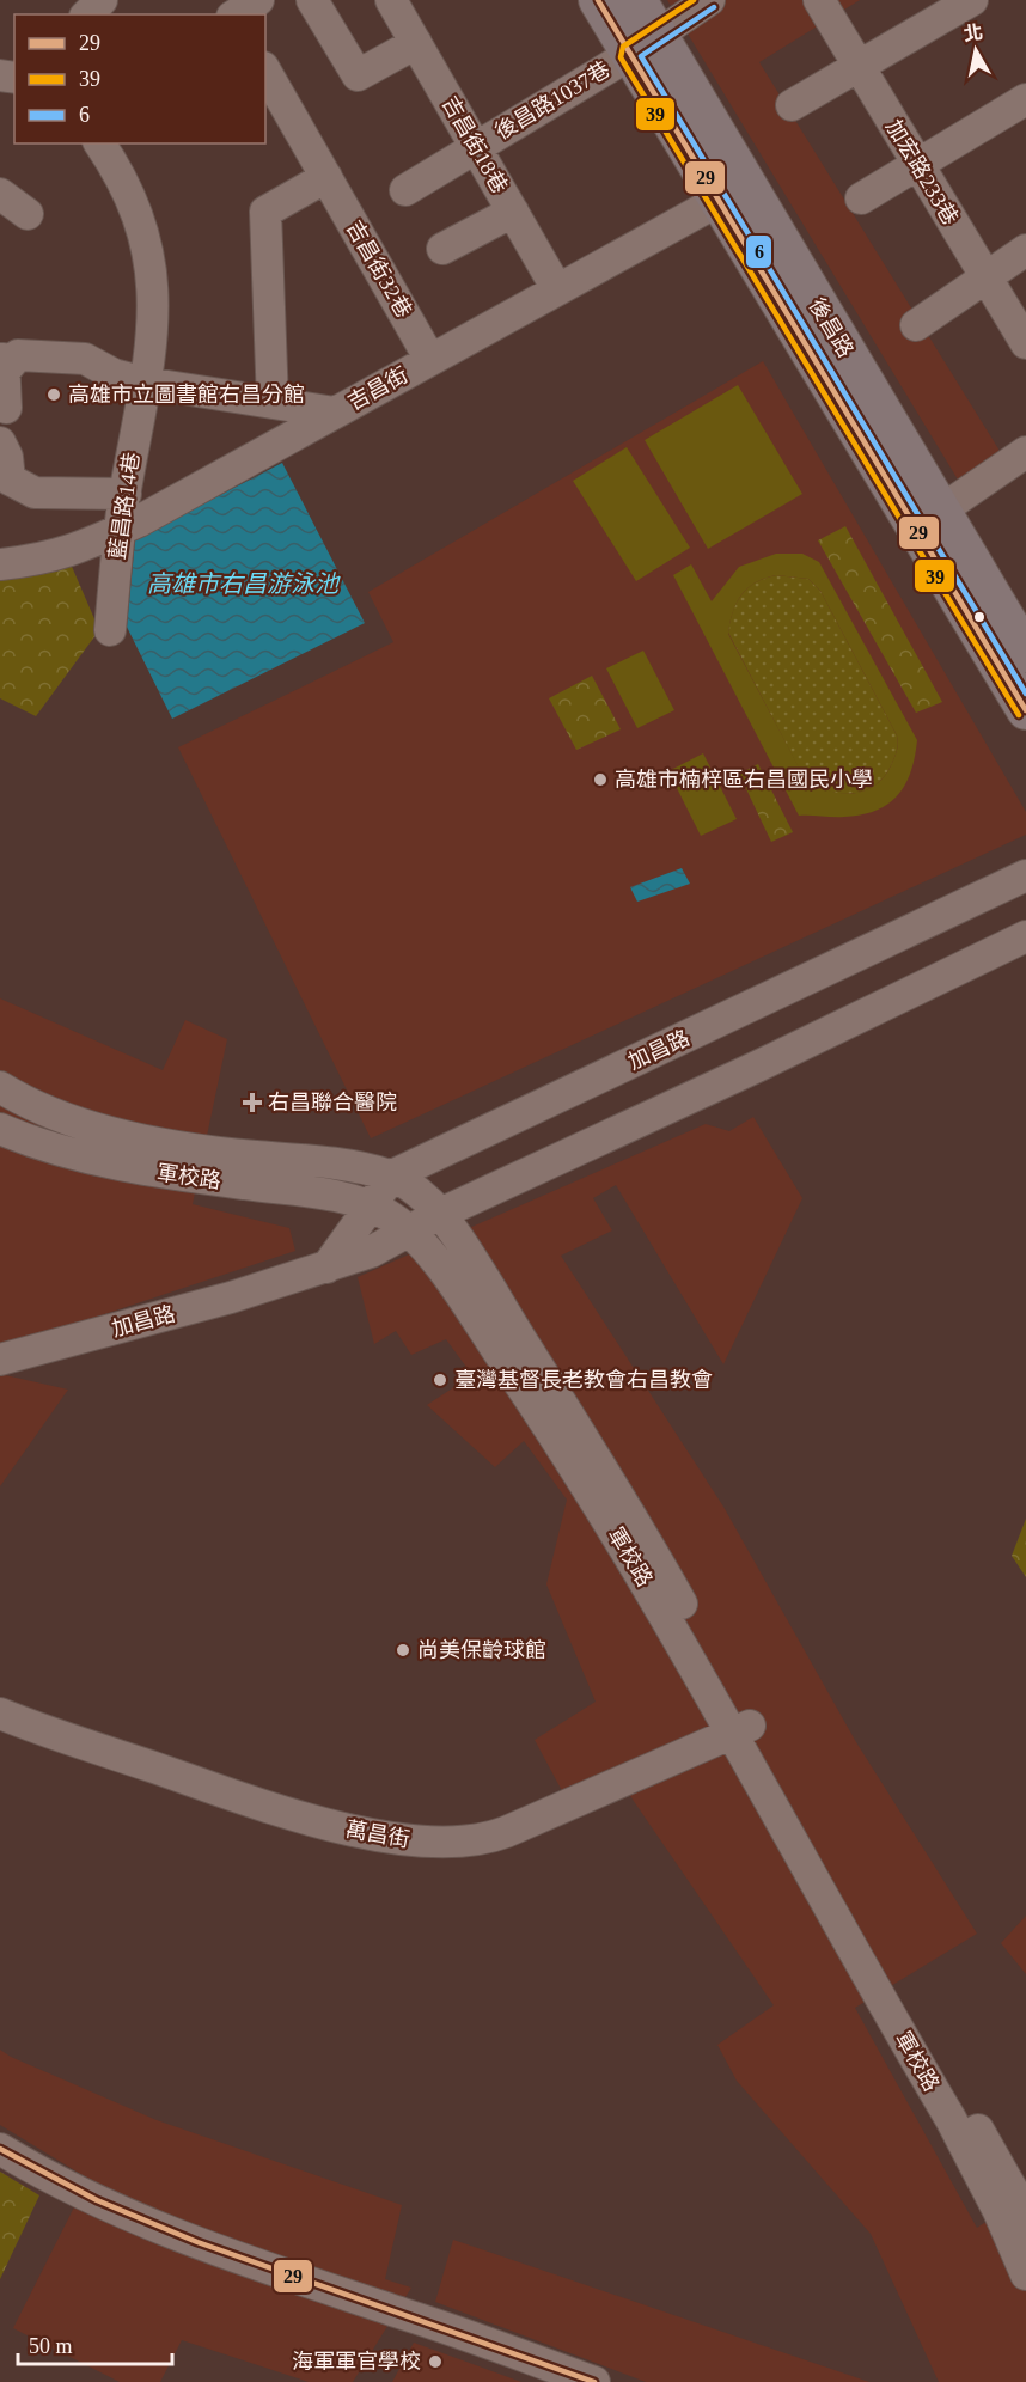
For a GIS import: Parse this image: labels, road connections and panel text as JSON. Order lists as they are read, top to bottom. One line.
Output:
{"streets":{"main road":["後昌路"],"street":["後昌路1037巷","吉昌街18巷","加宏路233巷","吉昌街32巷","吉昌街","藍昌路14巷","加昌路","軍校路","萬昌街"]},"crossings":[["後昌路1037巷","吉昌街18巷"],["後昌路1037巷","後昌路"],["吉昌街18巷","吉昌街"],["吉昌街32巷","吉昌街"],["後昌路","吉昌街"],["吉昌街","藍昌路14巷"],["加昌路","軍校路"],["軍校路","萬昌街"]],"water":["高雄市右昌游泳池"],"places":{"other":["高雄市立圖書館右昌分館","高雄市楠梓區右昌國民小學","臺灣基督長老教會右昌教會","尚美保齡球館","海軍軍官學校"],"health":["右昌聯合醫院"]},"lines":["transit line 29","transit line 39","transit line 6"],"legend":["29","39","6"],"scale_bar":"50 m","north":"top"}
